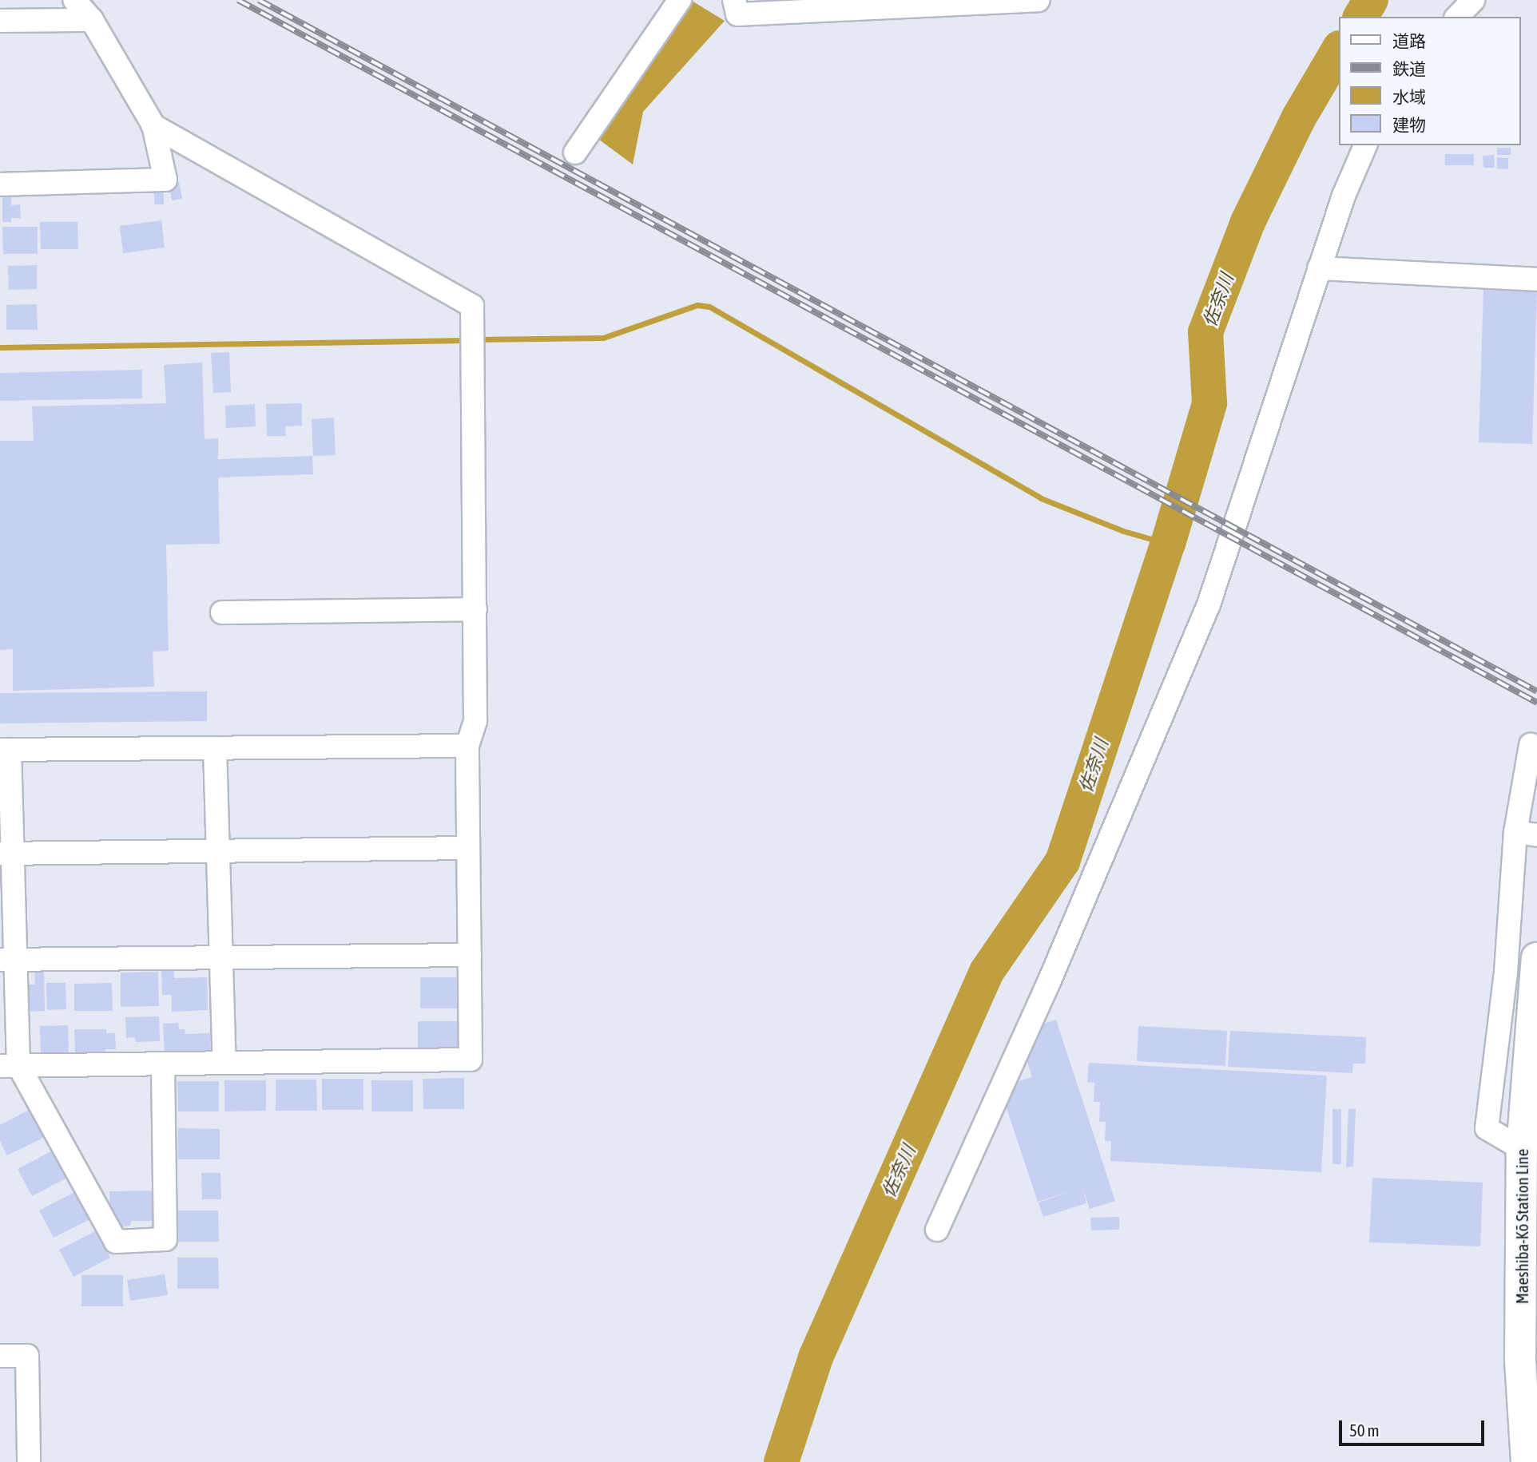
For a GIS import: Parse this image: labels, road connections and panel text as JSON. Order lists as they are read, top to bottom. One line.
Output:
{"streets":{"main road":["Maeshiba-Kō Station Line"]},"water":["佐奈川"],"legend":["道路","鉄道","水域","建物"],"scale_bar":"50 m"}
